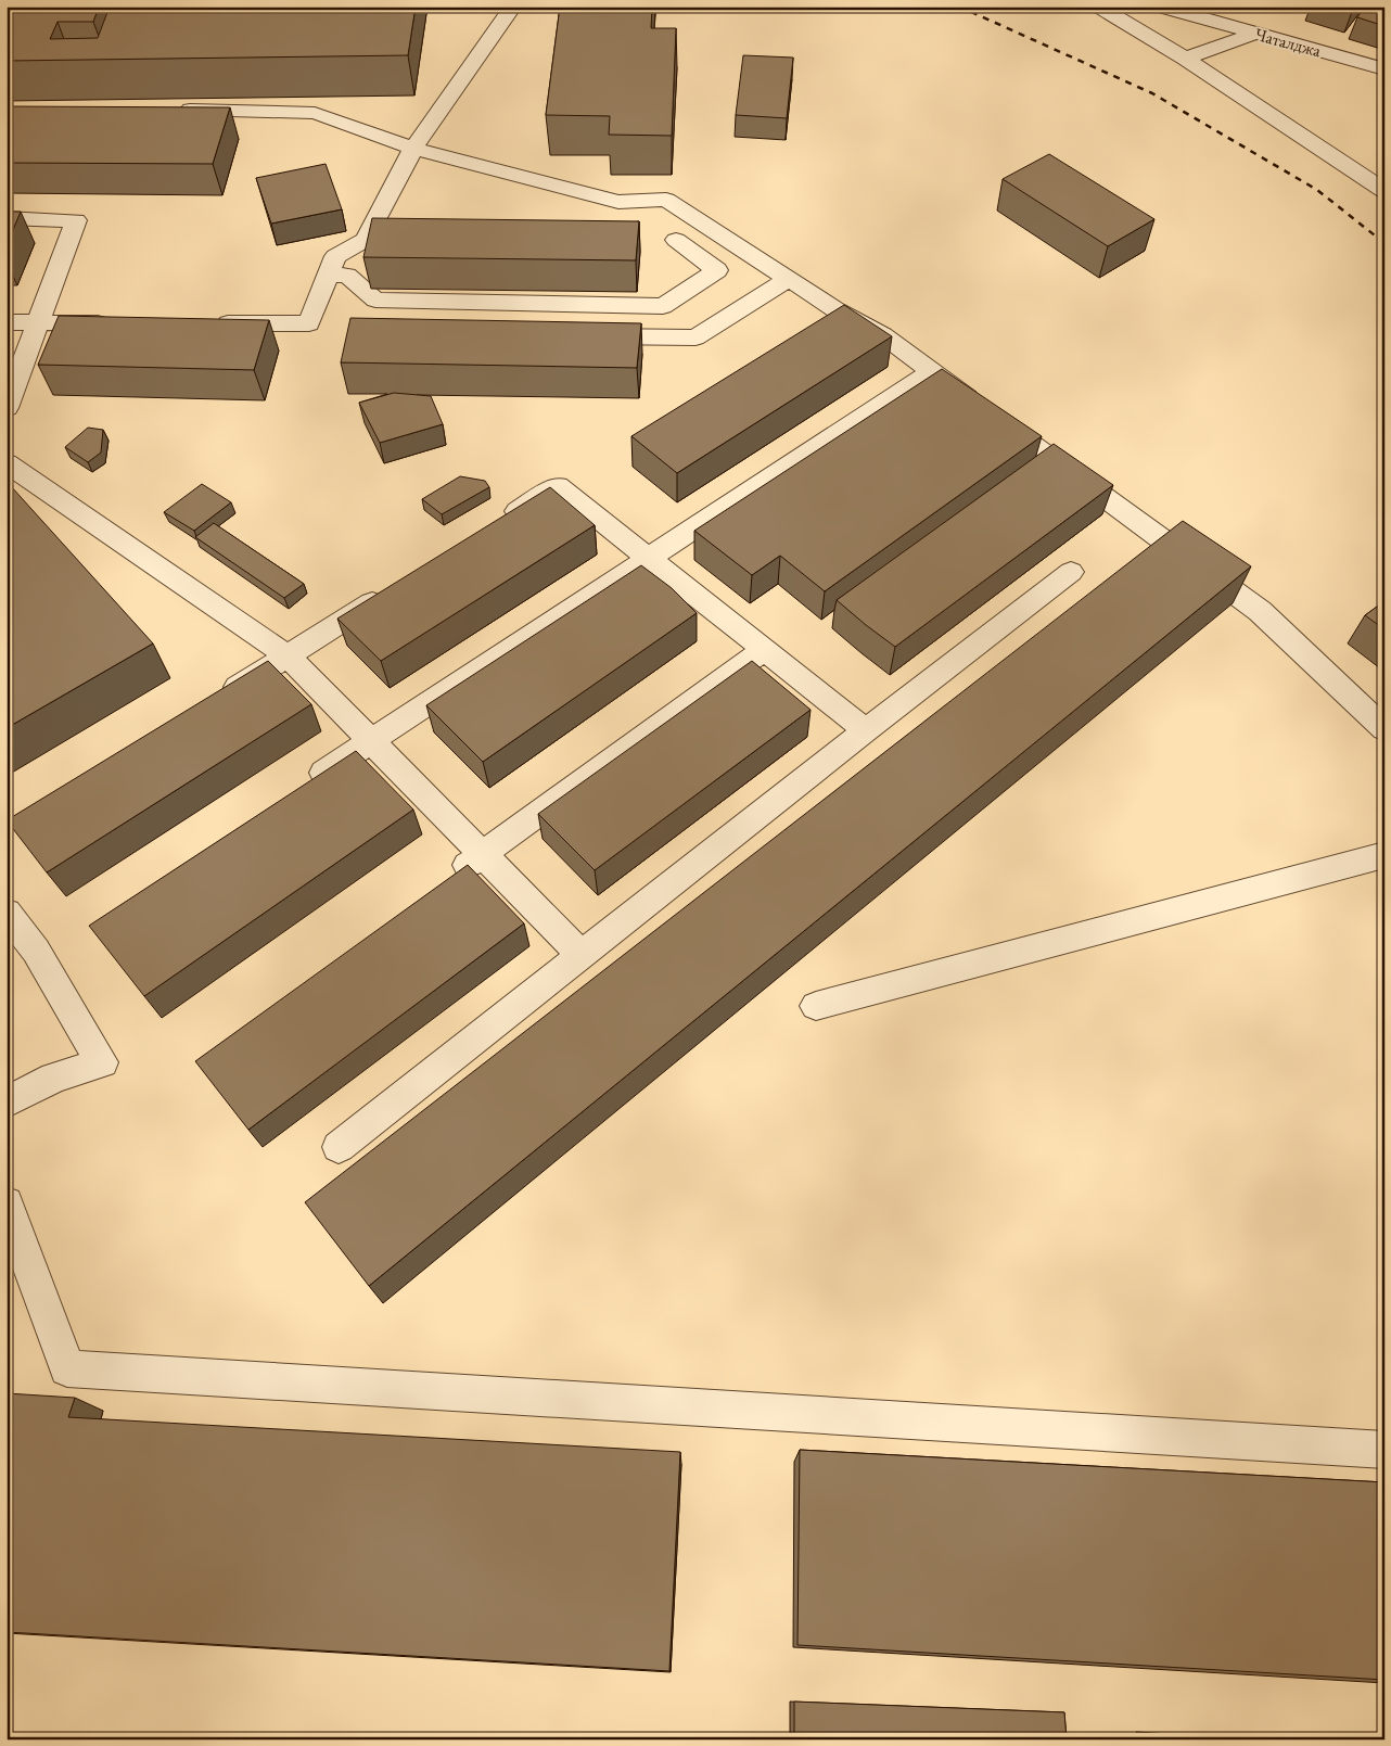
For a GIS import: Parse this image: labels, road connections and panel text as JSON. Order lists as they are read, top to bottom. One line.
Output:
{"streets":{"street":["Чаталджа"]}}
